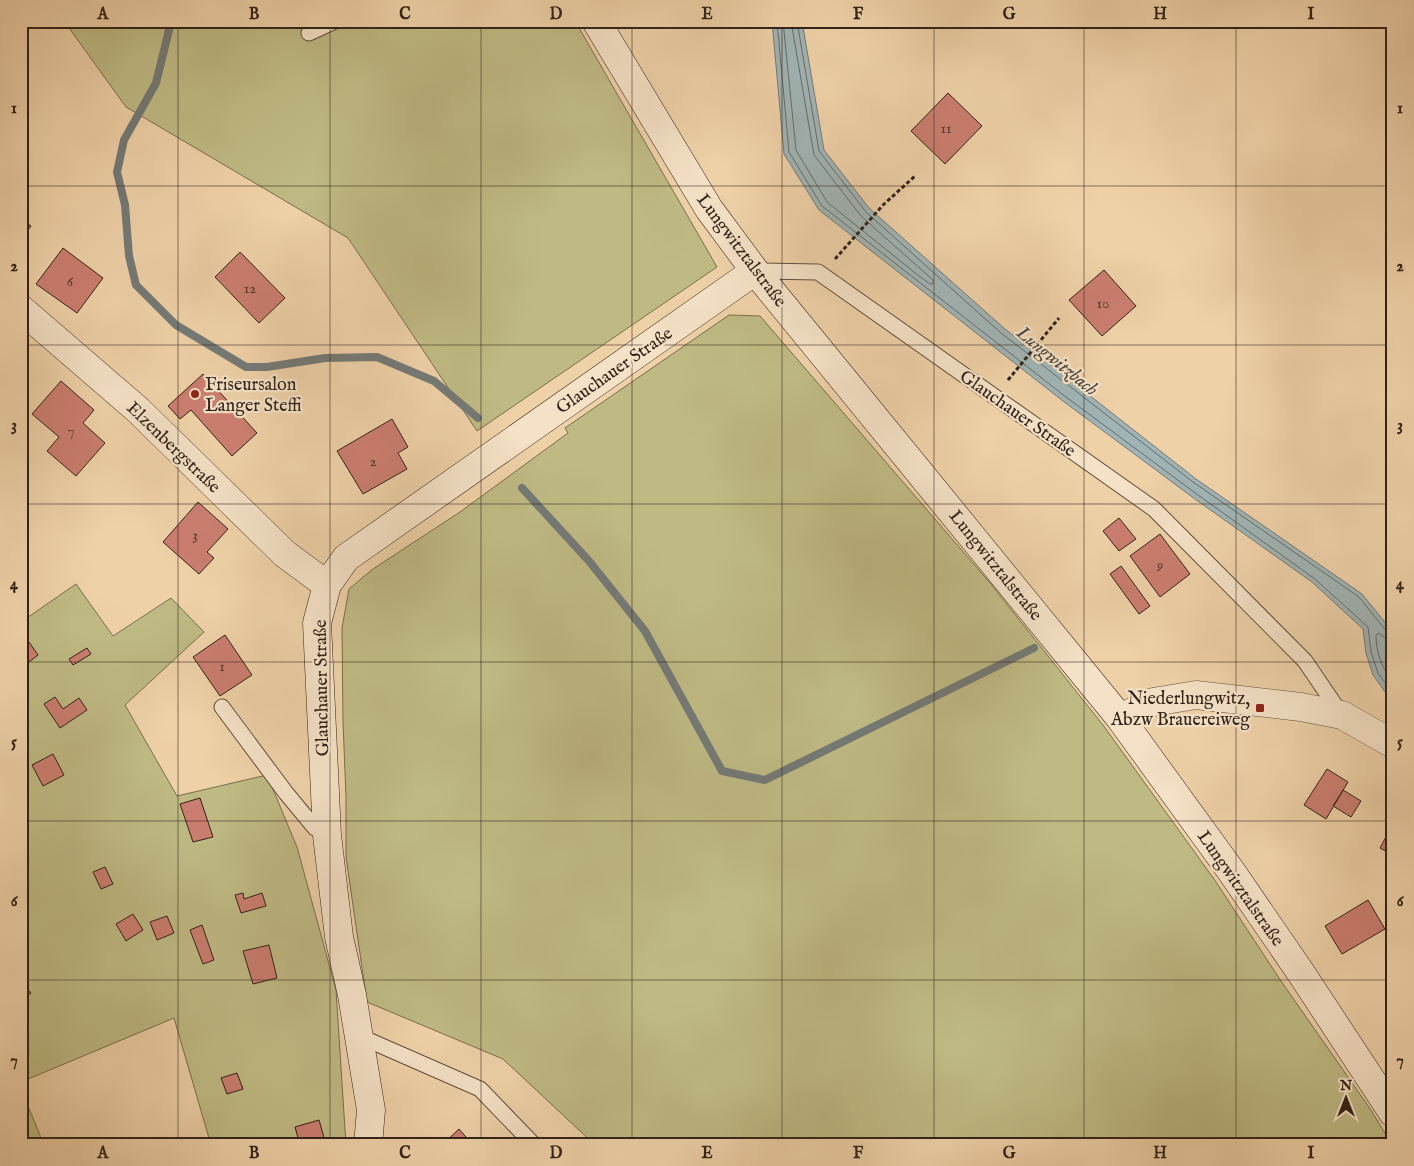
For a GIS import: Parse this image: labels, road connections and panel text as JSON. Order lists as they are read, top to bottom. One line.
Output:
{"streets":{"street":["Lungwitztalstraße","Glauchauer Straße","Elzenbergstraße"]},"crossings":[["Lungwitztalstraße","Glauchauer Straße"],["Glauchauer Straße","Elzenbergstraße"]],"water":["Lungwitzbach"],"places":{"other":["Friseursalon Langer Steffi"],"transit":["Niederlungwitz, Abzw Brauereiweg"]},"house_numbers":["11","6","12","10","7","2","3","9","1"],"north":"top","grid":{"columns":["A","B","C","D","E","F","G","H","I"],"rows":["1","2","3","4","5","6","7"]}}
